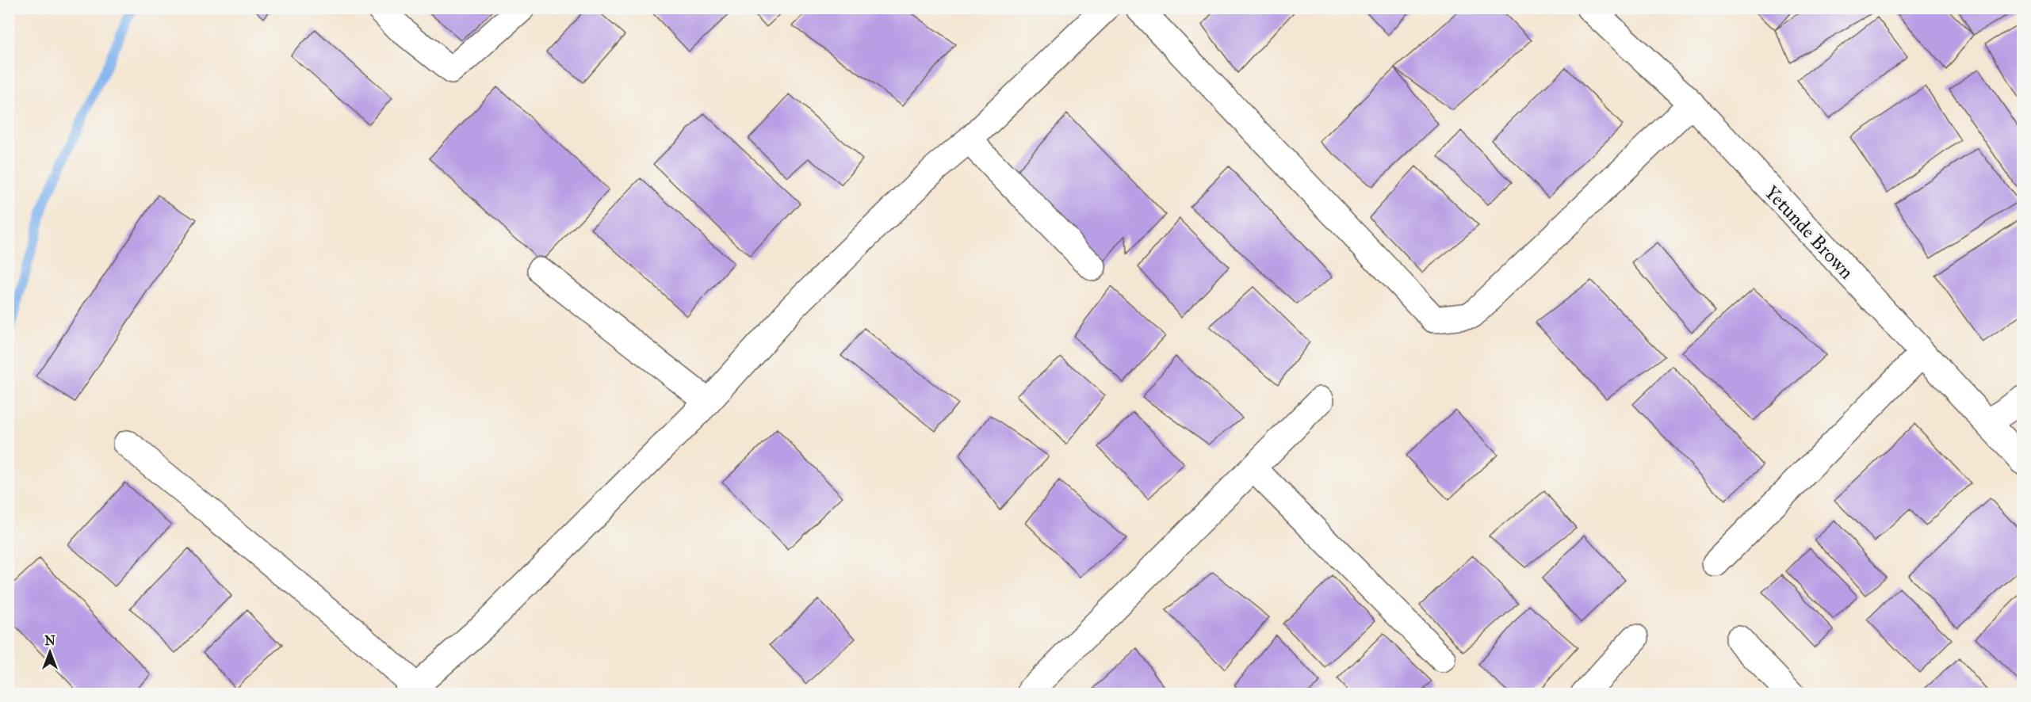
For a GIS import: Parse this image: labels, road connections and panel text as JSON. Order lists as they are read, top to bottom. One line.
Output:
{"streets":{"street":["Yetunde Brown"]},"north":"top"}
